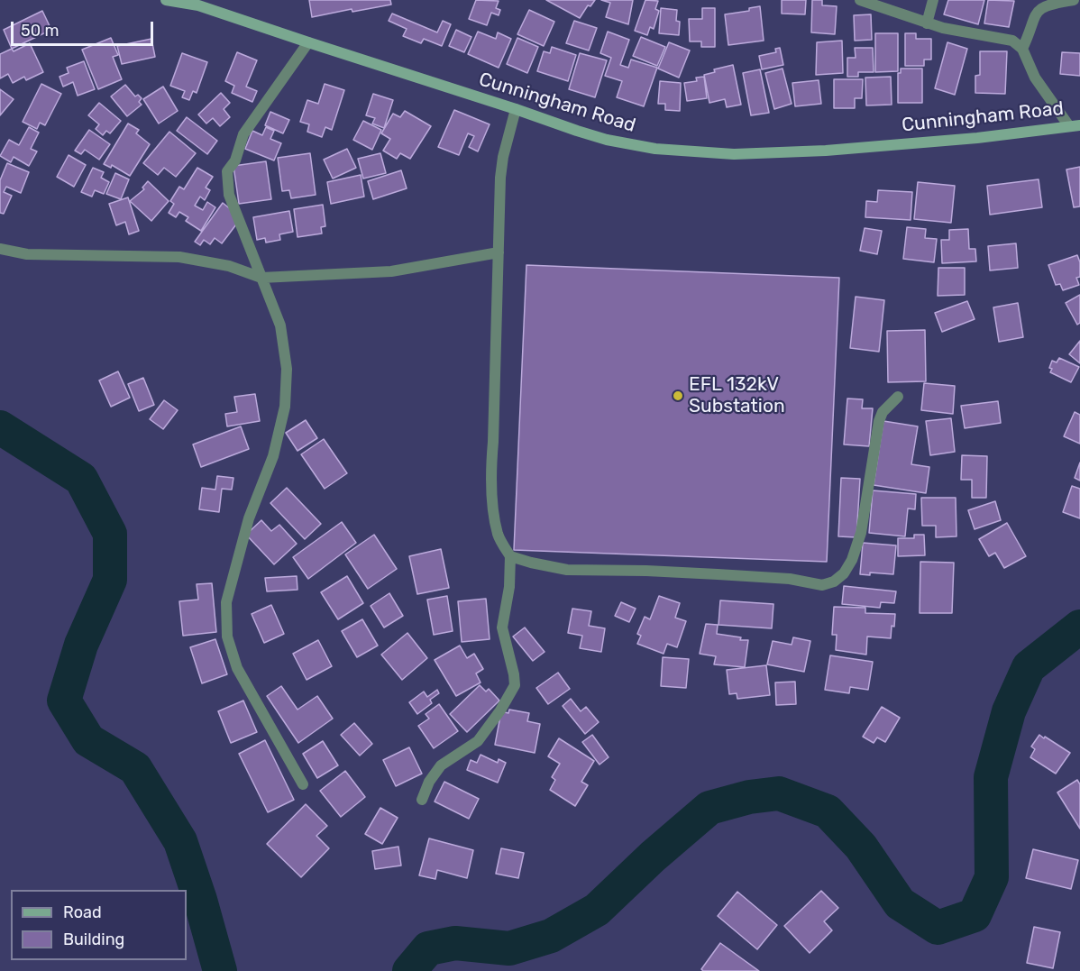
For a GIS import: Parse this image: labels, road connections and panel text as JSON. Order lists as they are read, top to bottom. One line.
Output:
{"streets":{"main road":["Cunningham Road"]},"places":["EFL 132kV Substation"],"legend":["Road","Building"],"scale_bar":"50 m"}
